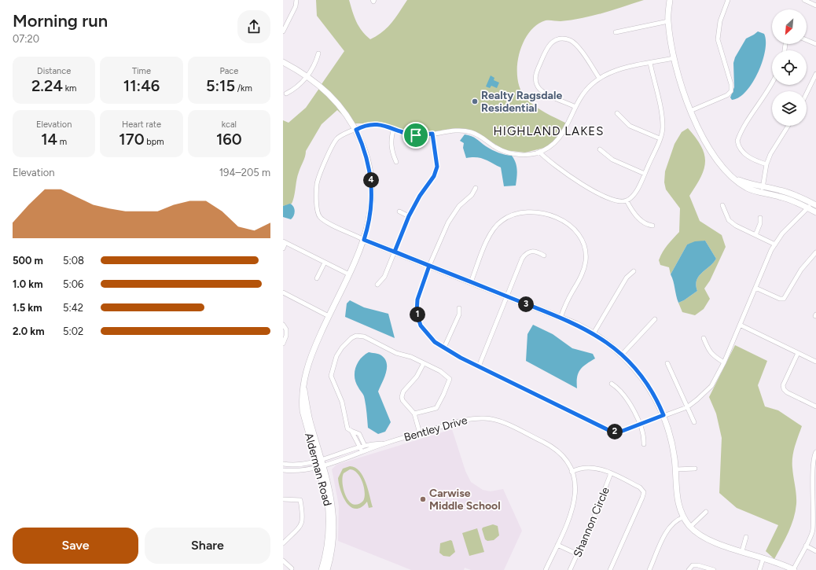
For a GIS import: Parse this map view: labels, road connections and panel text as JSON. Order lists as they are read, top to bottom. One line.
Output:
{"streets":{"street":["Bentley Drive","Alderman Road","Shannon Circle"]},"crossings":[["Bentley Drive","Alderman Road"],["Bentley Drive","Shannon Circle"]],"districts":["HIGHLAND LAKES"],"places":["Realty Ragsdale Residential","Carwise Middle School"],"north":"bottom left","page":{"heading":["Morning run","07:20"],"stats":[["Distance","2.24 km"],["Time","11:46"],["Pace","5:15 /km"],["Elevation","14 m"],["Heart rate","170 bpm"],["kcal","160"]],"chart":["Elevation","194–205 m"],"pins":["4","3","1","2"],"list":[{"name":"500 m","note":"5:08"},{"name":"1.0 km","note":"5:06"},{"name":"1.5 km","note":"5:42"},{"name":"2.0 km","note":"5:02"}],"buttons":["Save","Share"]}}
